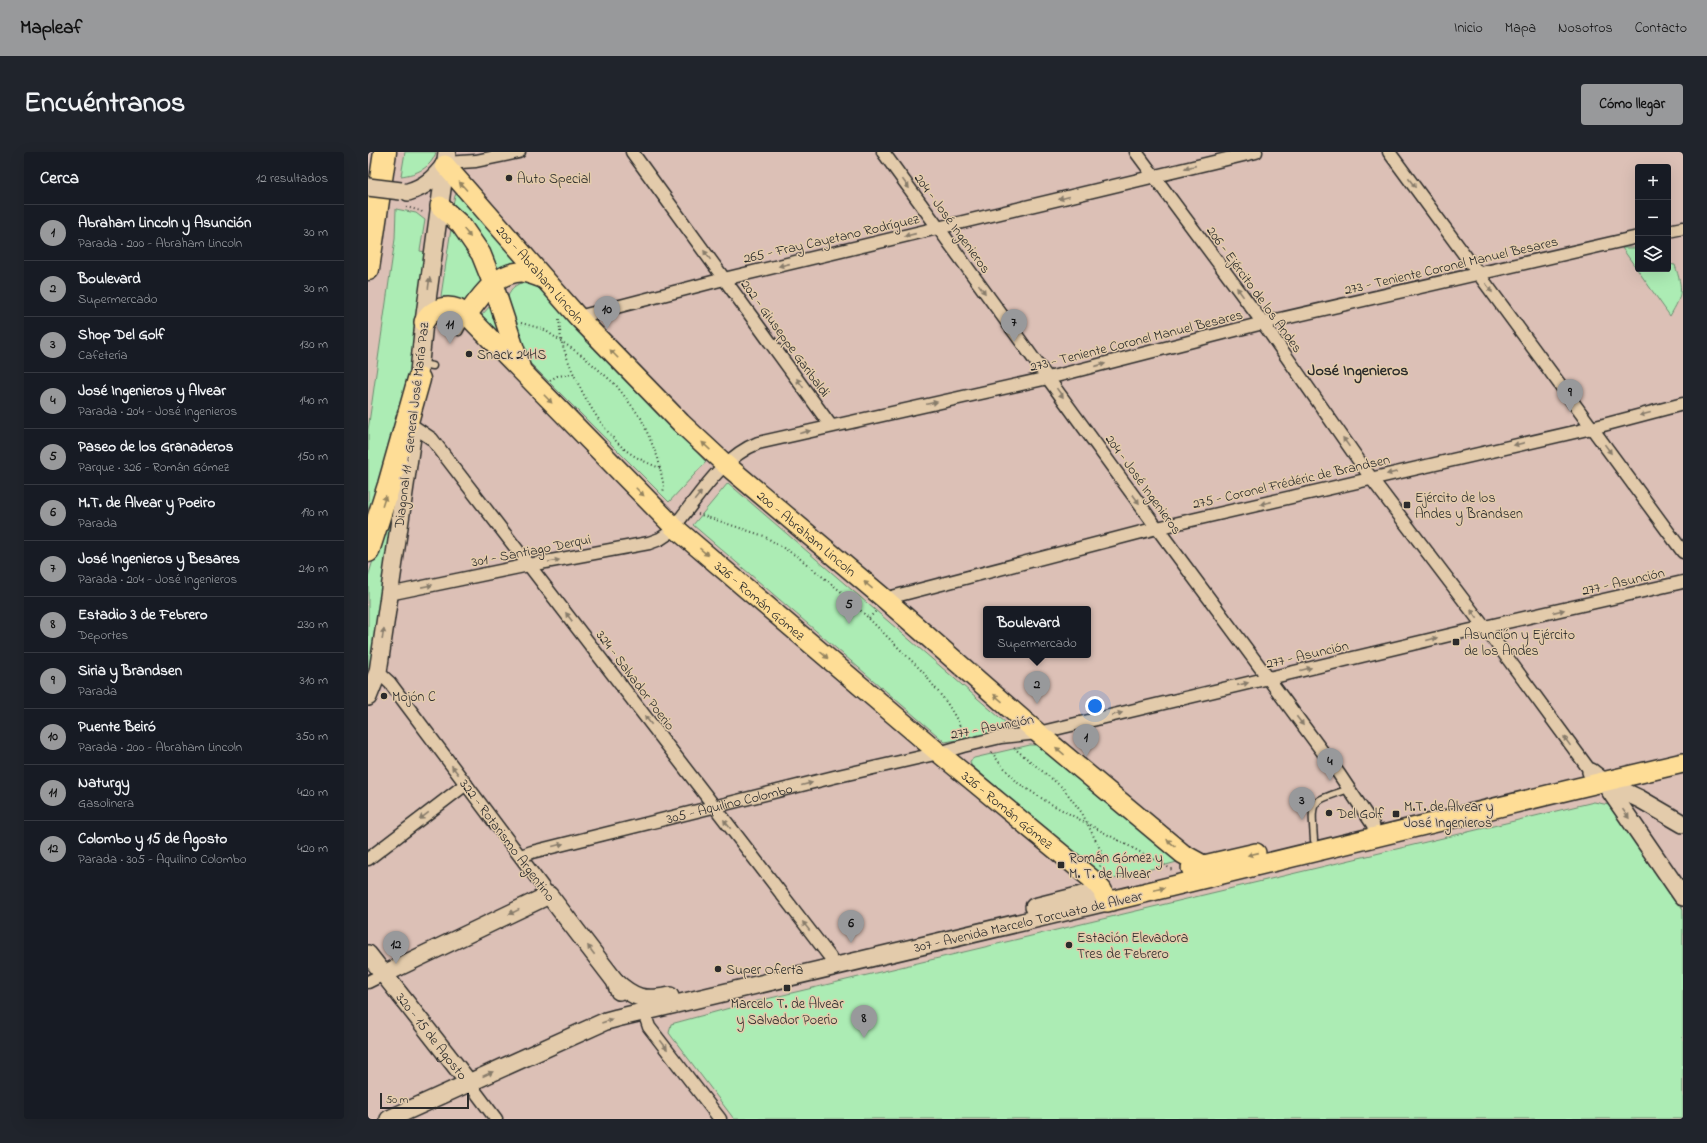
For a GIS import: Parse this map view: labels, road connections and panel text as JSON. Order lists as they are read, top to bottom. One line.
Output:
{"streets":{"main road":["200 - Abraham Lincoln","Diagonal 11 - General José María Paz","326 - Román Gómez","322 - Rotarismo Argentino","307 - Avenida Marcelo Torcuato de Alvear","320 - 15 de Agosto"],"street":["204 - José Ingenieros","265 - Fray Cayetano Rodríguez","273 - Teniente Coronel Manuel Besares","206 - Ejército de los Andes","202 - Giuseppe Garibaldi","275 - Coronel Frédéric de Brandsen","301 - Santiago Derqui","277 - Asunción","324 - Salvador Poerio","305 - Aquilino Colombo"]},"crossings":[["204 - José Ingenieros","265 - Fray Cayetano Rodríguez"],["204 - José Ingenieros","273 - Teniente Coronel Manuel Besares"],["204 - José Ingenieros","275 - Coronel Frédéric de Brandsen"],["204 - José Ingenieros","277 - Asunción"],["204 - José Ingenieros","307 - Avenida Marcelo Torcuato de Alvear"],["265 - Fray Cayetano Rodríguez","200 - Abraham Lincoln"],["265 - Fray Cayetano Rodríguez","206 - Ejército de los Andes"],["265 - Fray Cayetano Rodríguez","202 - Giuseppe Garibaldi"],["273 - Teniente Coronel Manuel Besares","200 - Abraham Lincoln"],["273 - Teniente Coronel Manuel Besares","206 - Ejército de los Andes"],["273 - Teniente Coronel Manuel Besares","202 - Giuseppe Garibaldi"],["273 - Teniente Coronel Manuel Besares","301 - Santiago Derqui"],["273 - Teniente Coronel Manuel Besares","326 - Román Gómez"],["200 - Abraham Lincoln","Diagonal 11 - General José María Paz"],["200 - Abraham Lincoln","275 - Coronel Frédéric de Brandsen"],["200 - Abraham Lincoln","277 - Asunción"],["200 - Abraham Lincoln","307 - Avenida Marcelo Torcuato de Alvear"],["206 - Ejército de los Andes","275 - Coronel Frédéric de Brandsen"],["206 - Ejército de los Andes","277 - Asunción"],["206 - Ejército de los Andes","307 - Avenida Marcelo Torcuato de Alvear"],["Diagonal 11 - General José María Paz","301 - Santiago Derqui"],["Diagonal 11 - General José María Paz","326 - Román Gómez"],["Diagonal 11 - General José María Paz","324 - Salvador Poerio"],["Diagonal 11 - General José María Paz","322 - Rotarismo Argentino"],["301 - Santiago Derqui","326 - Román Gómez"],["301 - Santiago Derqui","324 - Salvador Poerio"],["277 - Asunción","326 - Román Gómez"],["277 - Asunción","305 - Aquilino Colombo"],["326 - Román Gómez","305 - Aquilino Colombo"],["326 - Román Gómez","307 - Avenida Marcelo Torcuato de Alvear"],["324 - Salvador Poerio","305 - Aquilino Colombo"],["324 - Salvador Poerio","307 - Avenida Marcelo Torcuato de Alvear"],["305 - Aquilino Colombo","322 - Rotarismo Argentino"],["322 - Rotarismo Argentino","307 - Avenida Marcelo Torcuato de Alvear"],["307 - Avenida Marcelo Torcuato de Alvear","320 - 15 de Agosto"]],"one_way":["204 - José Ingenieros","265 - Fray Cayetano Rodríguez","273 - Teniente Coronel Manuel Besares","200 - Abraham Lincoln","206 - Ejército de los Andes","202 - Giuseppe Garibaldi","Diagonal 11 - General José María Paz","275 - Coronel Frédéric de Brandsen","301 - Santiago Derqui","277 - Asunción","326 - Román Gómez","324 - Salvador Poerio","305 - Aquilino Colombo"],"districts":["José Ingenieros"],"places":{"other":["Auto Special","Snack 24HS","Mojón C","Del Golf","Estación Elevadora Tres de Febrero","Super Oferta"],"transit":["Ejército de los Andes y Brandsen","Asunción y Ejército de los Andes","M.T. de Alvear y José Ingenieros","Román Gómez y M. T. de Alvear","Marcelo T. de Alvear y Salvador Poerio"]},"scale_bar":"50 m","page":{"header":"Mapleaf","nav":["Inicio","Mapa","Nosotros","Contacto"],"title":"Encuéntranos","buttons":"Cómo llegar","heading":["Cerca","12 resultados"],"map_buttons":["+","−"],"list":[{"mark":"1","name":"Abraham Lincoln y Asunción","note":"Parada · 200 - Abraham Lincoln","value":"30 m"},{"mark":"2","name":"Boulevard","note":"Supermercado","value":"30 m"},{"mark":"3","name":"Shop Del Golf","note":"Cafetería","value":"130 m"},{"mark":"4","name":"José Ingenieros y Alvear","note":"Parada · 204 - José Ingenieros","value":"140 m"},{"mark":"5","name":"Paseo de los Granaderos","note":"Parque · 326 - Román Gómez","value":"150 m"},{"mark":"6","name":"M.T. de Alvear y Poeiro","note":"Parada","value":"190 m"},{"mark":"7","name":"José Ingenieros y Besares","note":"Parada · 204 - José Ingenieros","value":"210 m"},{"mark":"8","name":"Estadio 3 de Febrero","note":"Deportes","value":"230 m"},{"mark":"9","name":"Siria y Brandsen","note":"Parada","value":"310 m"},{"mark":"10","name":"Puente Beiró","note":"Parada · 200 - Abraham Lincoln","value":"350 m"},{"mark":"11","name":"Naturgy","note":"Gasolinera","value":"420 m"},{"mark":"12","name":"Colombo y 15 de Agosto","note":"Parada · 305 - Aquilino Colombo","value":"420 m"}],"pins":["10","7","11","9","5","2","1","4","3","6","12","8"],"popup":["Boulevard","Supermercado"],"scale":"50 m"}}
